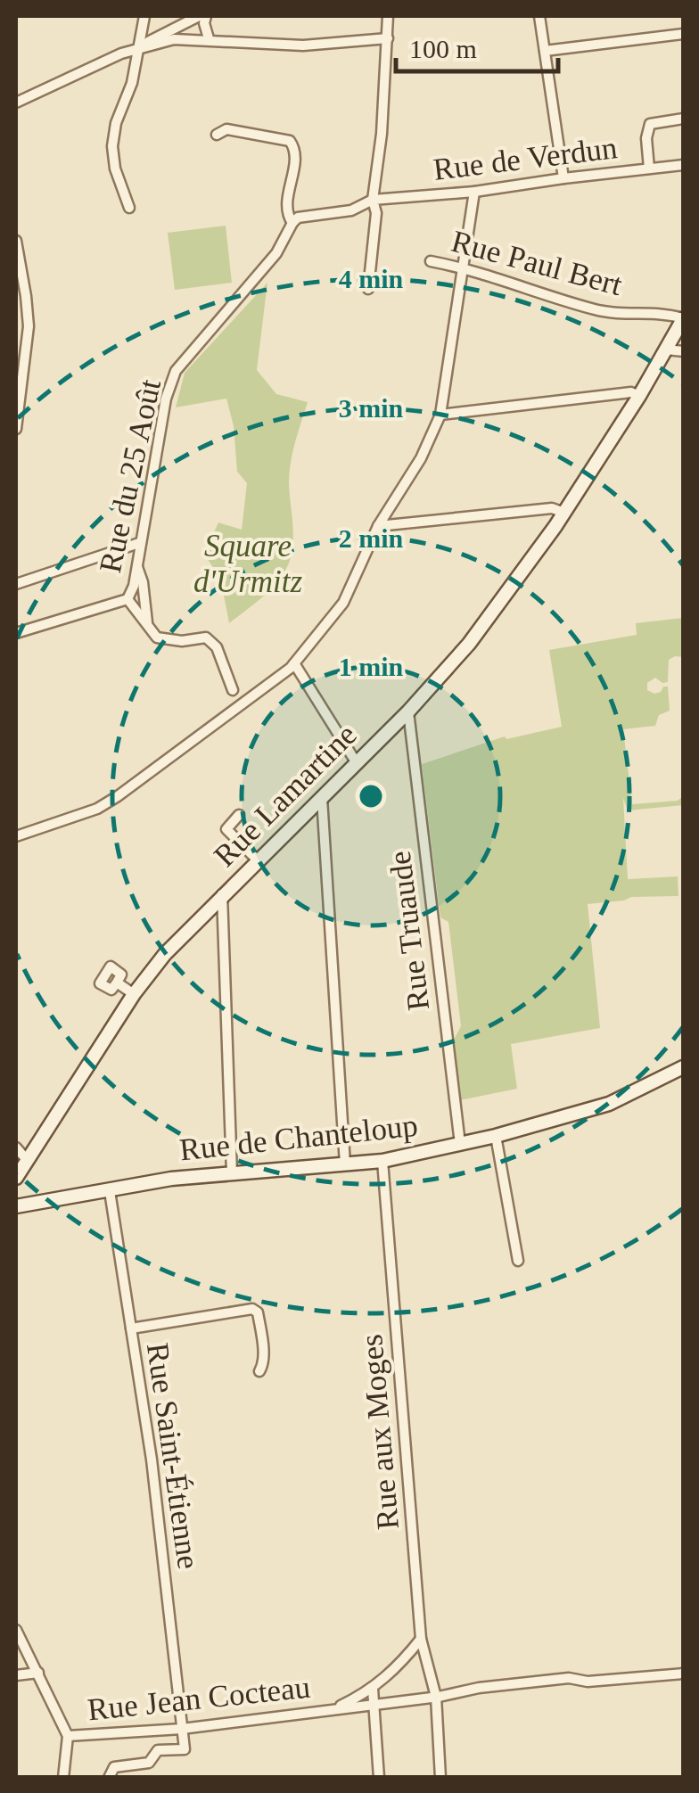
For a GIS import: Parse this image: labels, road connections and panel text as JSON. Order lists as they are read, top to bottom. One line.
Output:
{"streets":{"street":["Rue de Verdun","Rue Paul Bert","Rue du 25 Août","Rue Lamartine","Rue Truaude","Rue de Chanteloup","Rue aux Moges","Rue Saint-Étienne","Rue Jean Cocteau"]},"crossings":[["Rue Paul Bert","Rue Lamartine"],["Rue Lamartine","Rue Truaude"],["Rue Truaude","Rue de Chanteloup"],["Rue de Chanteloup","Rue aux Moges"],["Rue de Chanteloup","Rue Saint-Étienne"],["Rue aux Moges","Rue Jean Cocteau"],["Rue Saint-Étienne","Rue Jean Cocteau"]],"parks":["Square d'Urmitz"],"scale_bar":"100 m","rings":["4 min","3 min","2 min","1 min"]}
